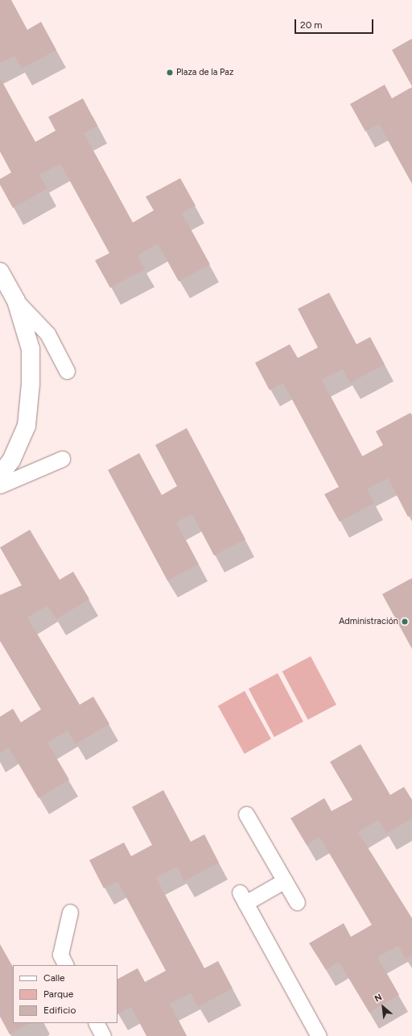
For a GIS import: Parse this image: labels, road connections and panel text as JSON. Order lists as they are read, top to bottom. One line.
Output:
{"places":["Plaza de la Paz","Administración"],"legend":["Calle","Parque","Edificio"],"scale_bar":"20 m","north":"top left"}
